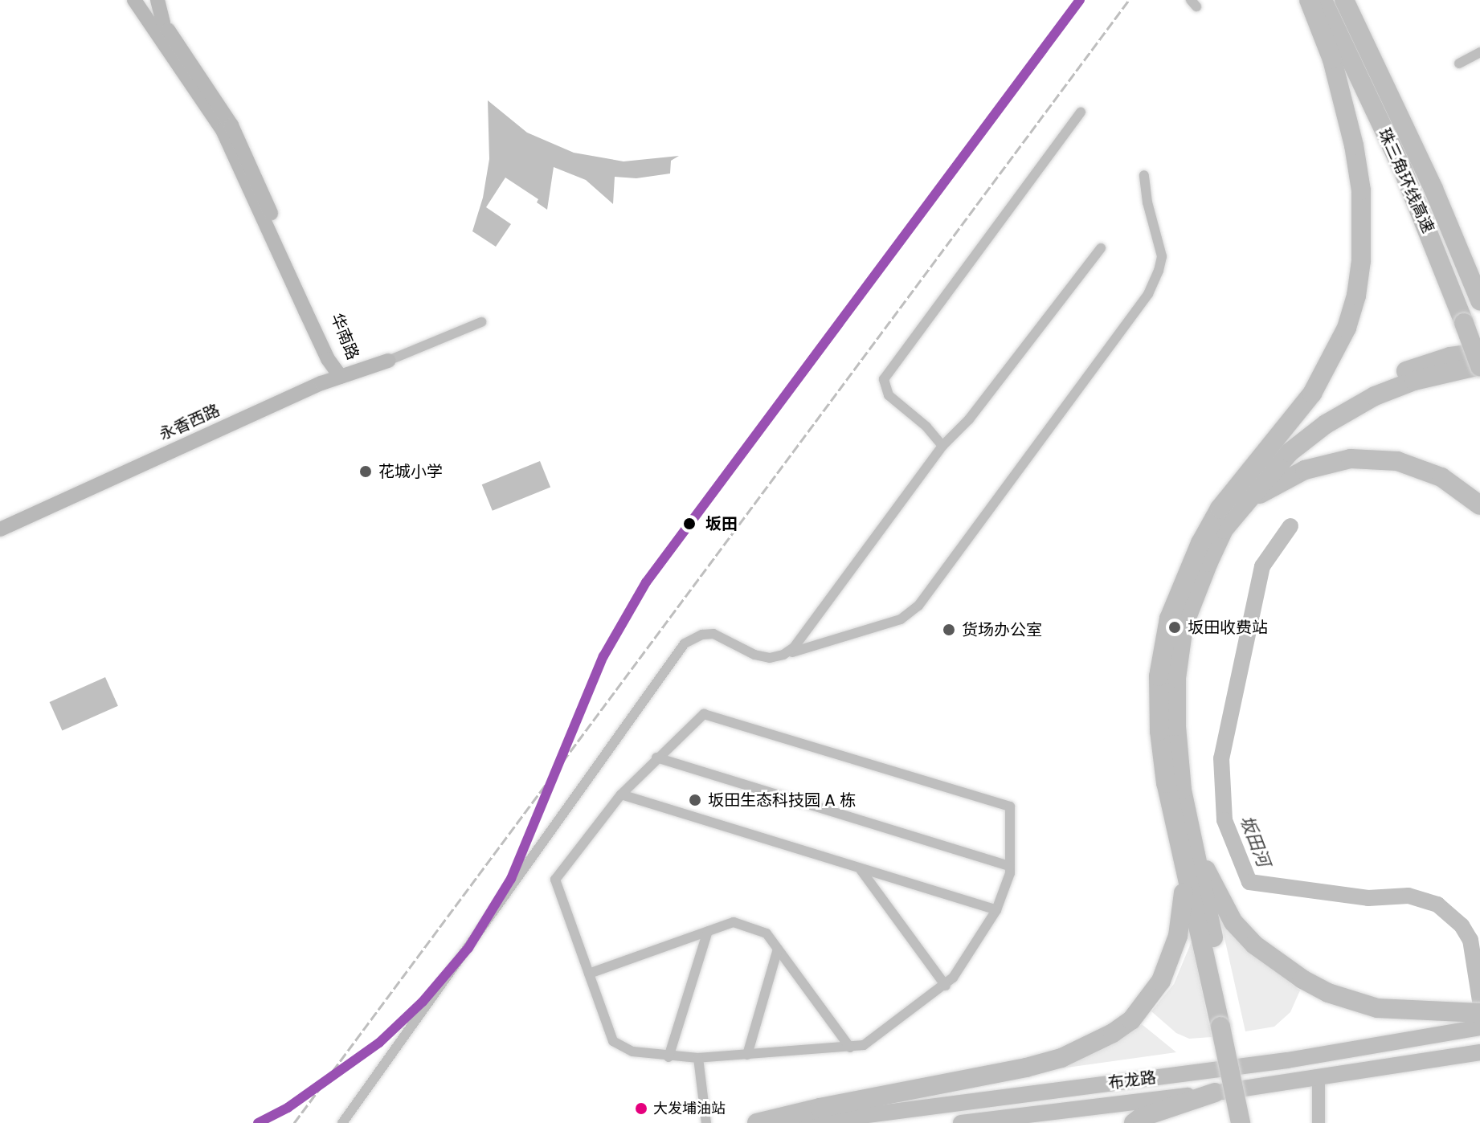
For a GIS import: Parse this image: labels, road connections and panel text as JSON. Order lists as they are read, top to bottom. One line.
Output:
{"streets":{"highway":["珠三角环线高速"],"main road":["华南路","永香西路","布龙路"]},"crossings":[["华南路","永香西路"]],"water":["坂田河"],"places":["花城小学","坂田","坂田收费站","货场办公室","坂田生态科技园 A 栋","大发埔油站"]}
